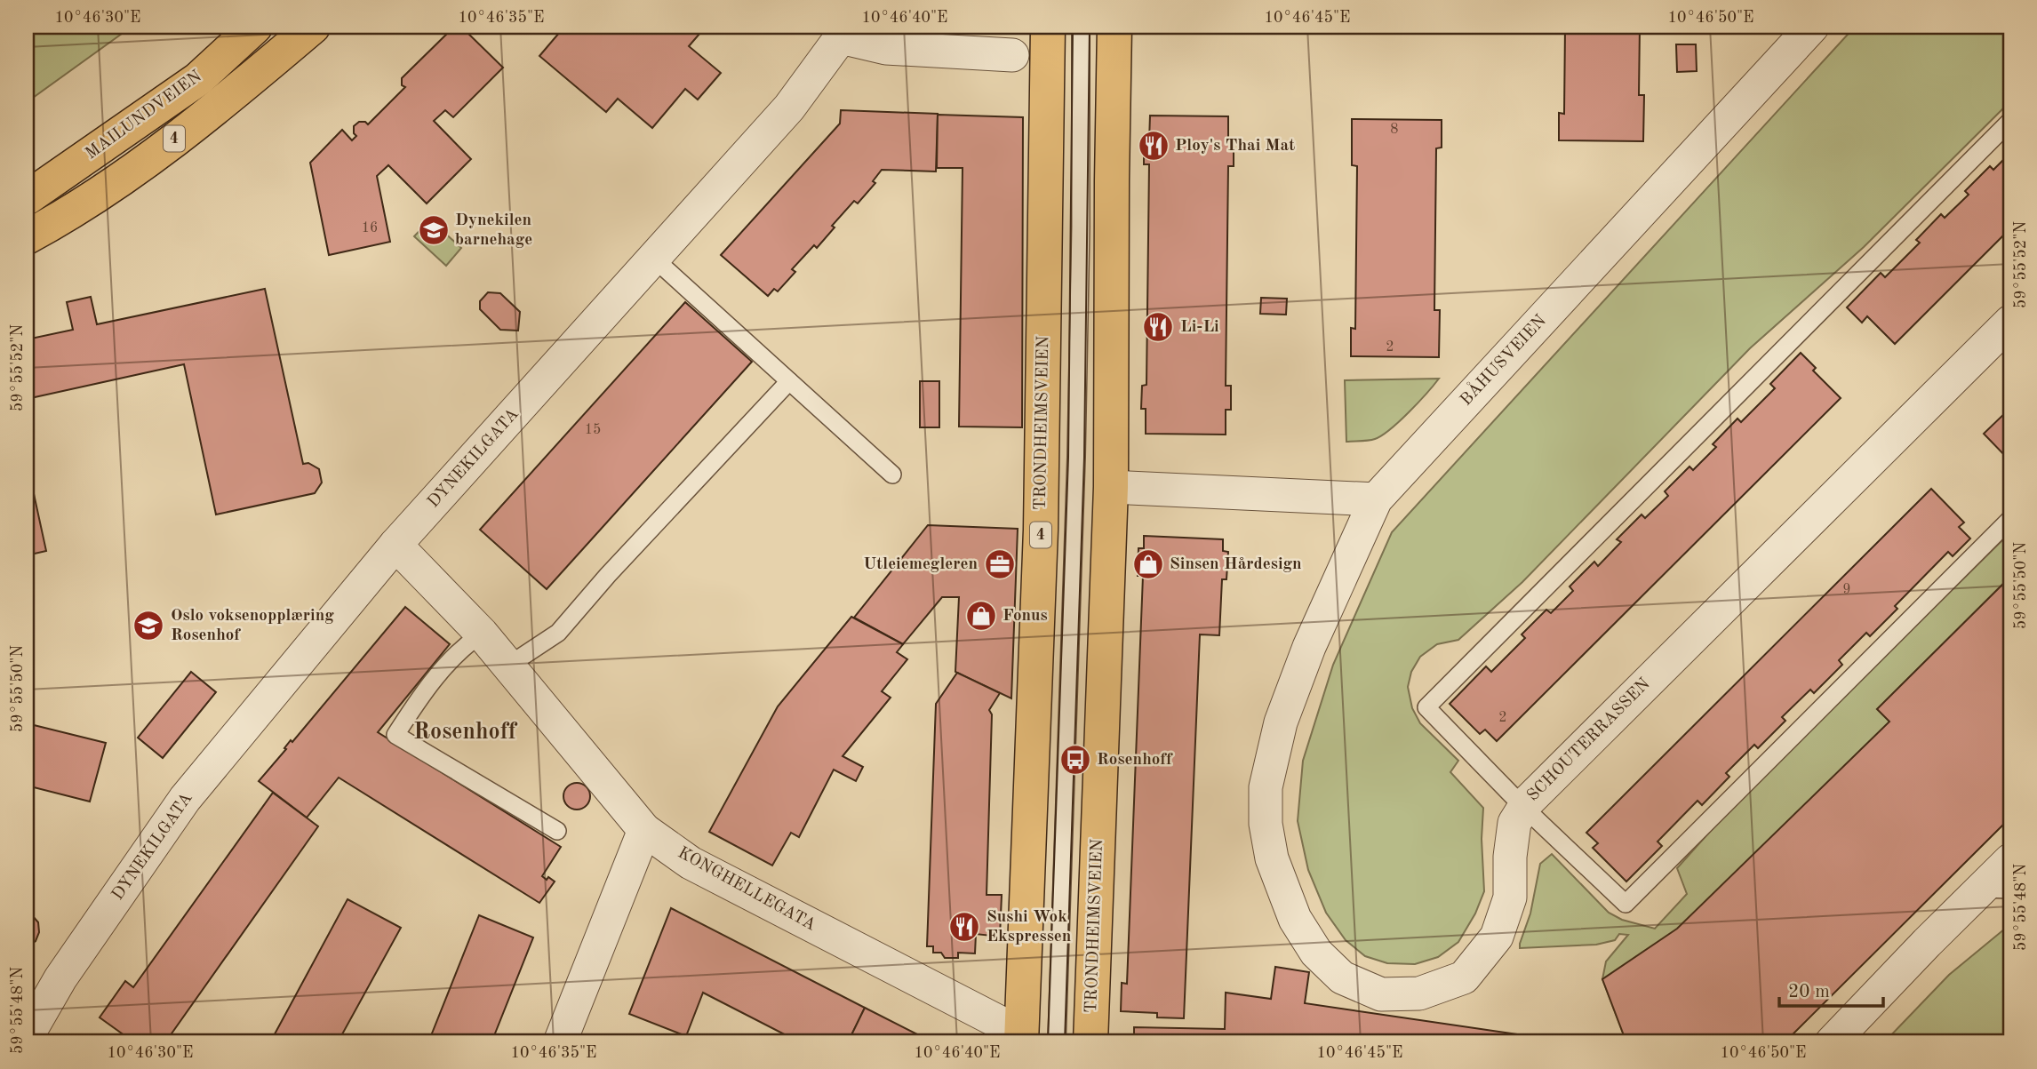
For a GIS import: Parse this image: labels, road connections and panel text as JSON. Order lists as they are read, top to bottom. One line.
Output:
{"streets":{"main road":["MAILUNDVEIEN","4","TRONDHEIMSVEIEN"],"street":["BÅHUSVEIEN","DYNEKILGATA","SCHOUTERRASSEN","KONGHELLEGATA"]},"crossings":[["BÅHUSVEIEN","SCHOUTERRASSEN"],["TRONDHEIMSVEIEN","KONGHELLEGATA"],["DYNEKILGATA","KONGHELLEGATA"]],"districts":["Rosenhoff"],"places":{"restaurant":["Ploy's Thai Mat","Li-Li","Sushi Wok Ekspressen"],"school or university":["Dynekilen barnehage","Oslo voksenopplæring Rosenhof"],"office":["Utleiemegleren"],"shop":["Sinsen Hårdesign","Fonus"],"bus stop":["Rosenhoff"]},"house_numbers":["8","16","2","15","9","2"],"scale_bar":"20 m","coordinates":["10°46'30\"E","10°46'35\"E","10°46'40\"E","10°46'45\"E","10°46'50\"E","59°55'52\"N","59°55'50\"N","59°55'48\"N"]}
